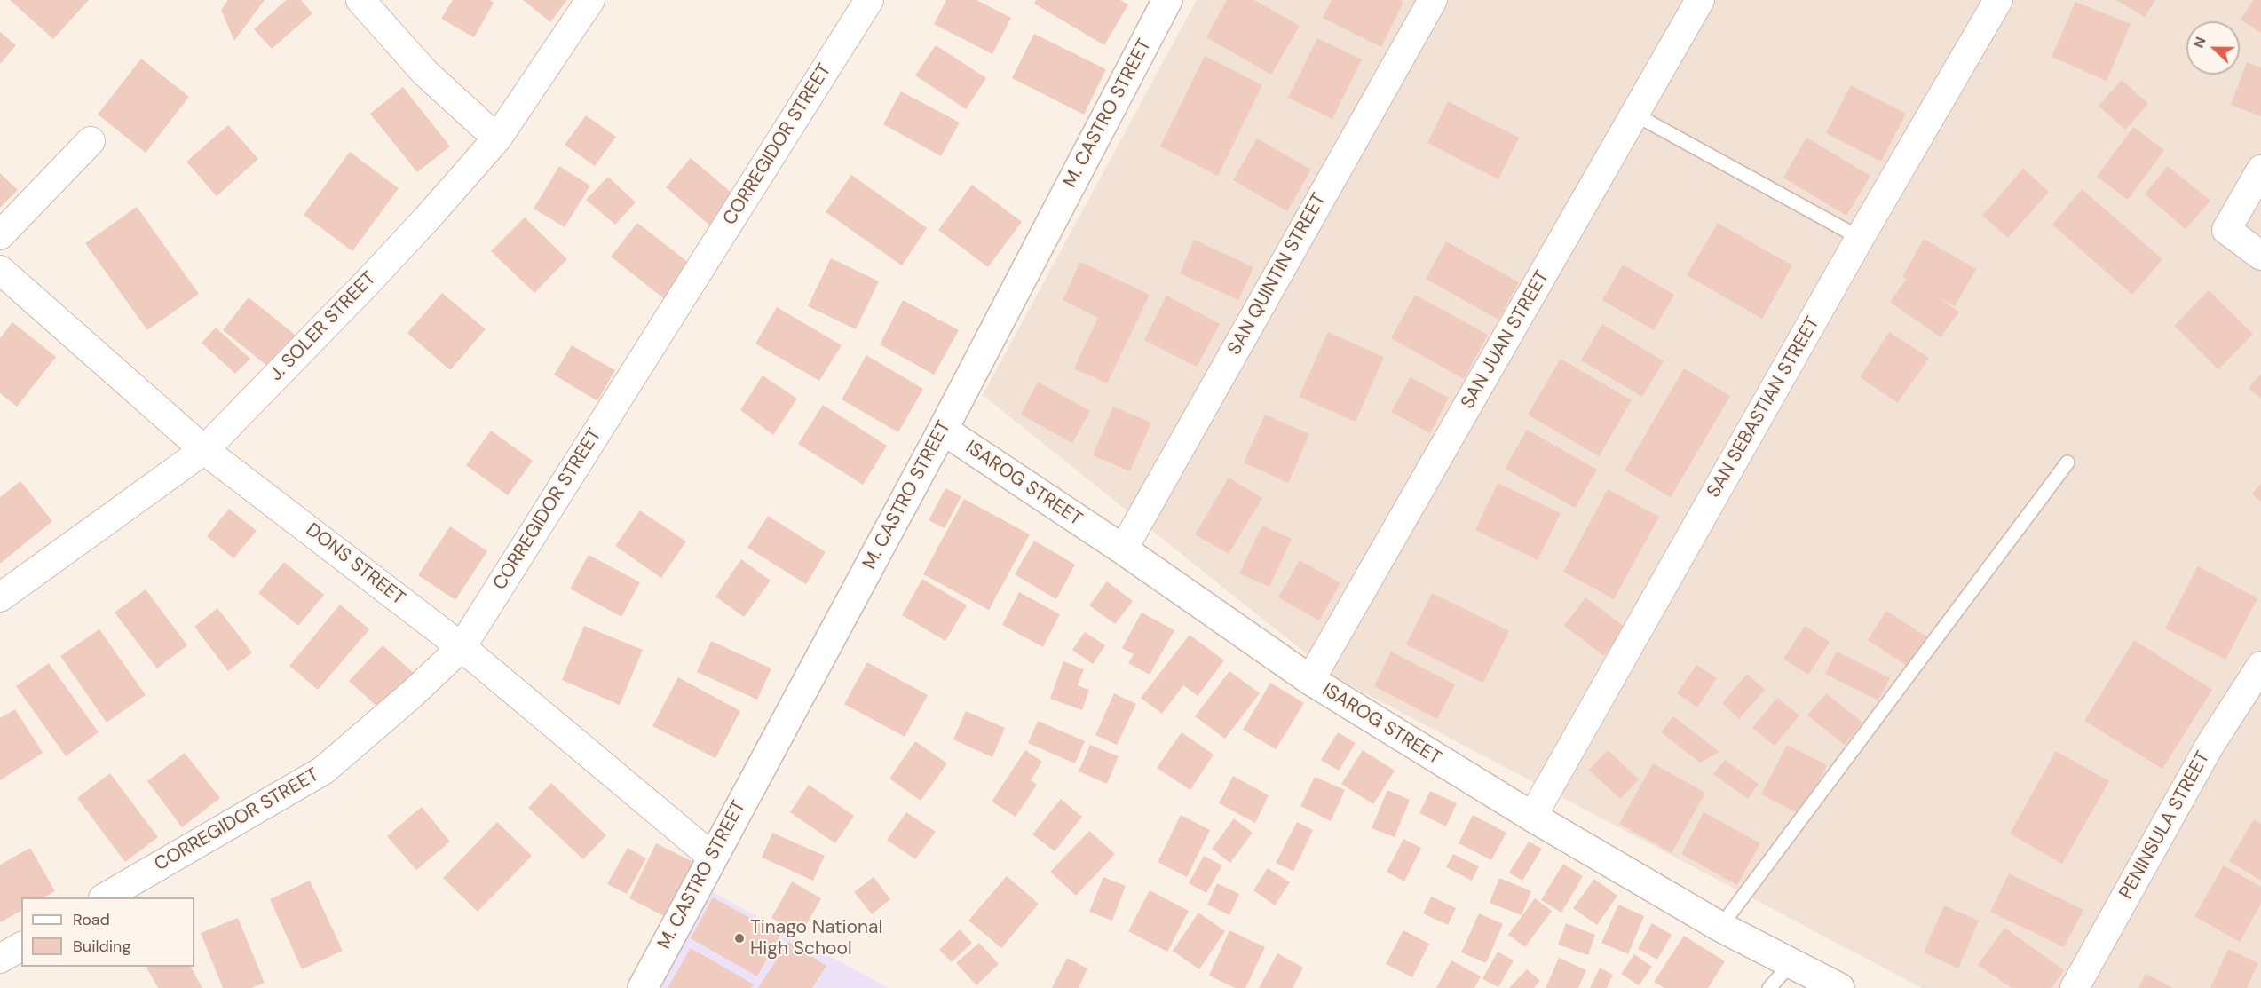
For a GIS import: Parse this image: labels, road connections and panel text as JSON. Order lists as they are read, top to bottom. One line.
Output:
{"streets":{"street":["M. CASTRO STREET","CORREGIDOR STREET","SAN QUINTIN STREET","J. SOLER STREET","SAN JUAN STREET","SAN SEBASTIAN STREET","ISAROG STREET","DONS STREET","PENINSULA STREET"]},"crossings":[["M. CASTRO STREET","ISAROG STREET"],["M. CASTRO STREET","DONS STREET"],["CORREGIDOR STREET","DONS STREET"],["SAN QUINTIN STREET","ISAROG STREET"],["J. SOLER STREET","DONS STREET"],["SAN JUAN STREET","ISAROG STREET"],["SAN SEBASTIAN STREET","ISAROG STREET"]],"places":["Tinago National High School"],"legend":["Road","Building"],"north":"left"}
